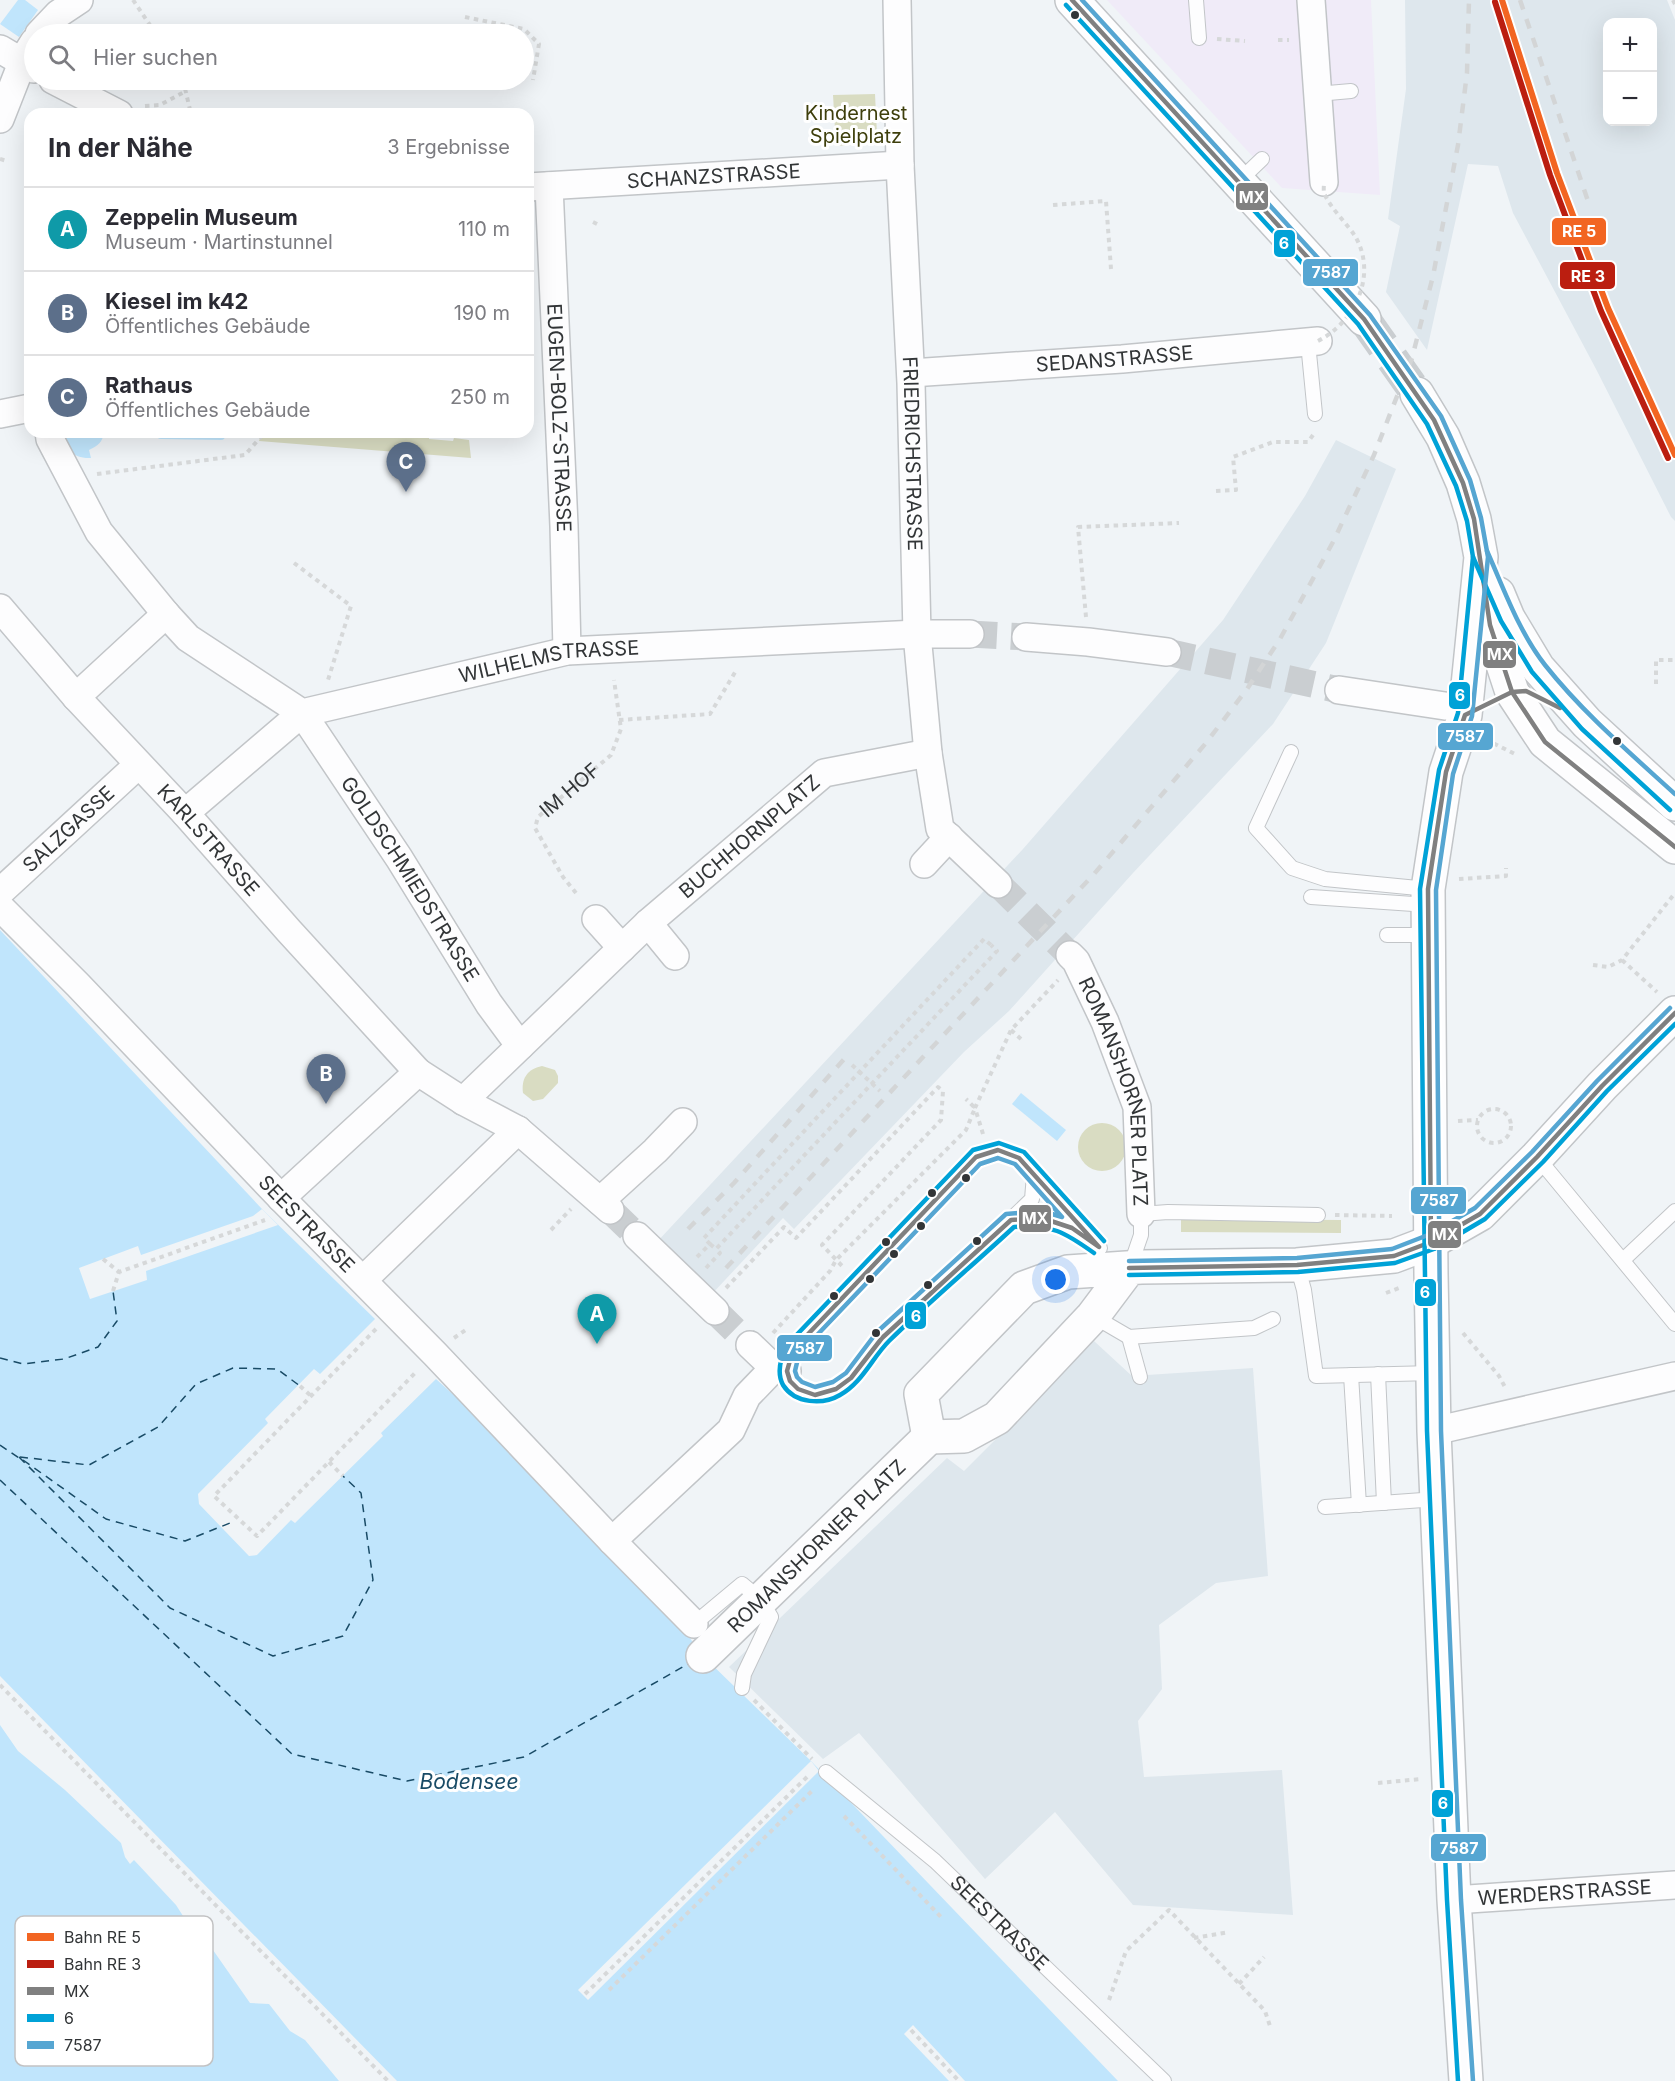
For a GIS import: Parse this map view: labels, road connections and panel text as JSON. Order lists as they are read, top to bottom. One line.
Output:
{"streets":{"main road":["ROMANSHORNER PLATZ"],"street":["SCHANZSTRASSE","SEDANSTRASSE","EUGEN-BOLZ-STRASSE","FRIEDRICHSTRASSE","WILHELMSTRASSE","SALZGASSE","BUCHHORNPLATZ","KARLSTRASSE","GOLDSCHMIEDSTRASSE","SEESTRASSE","WERDERSTRASSE"],"path":["IM HOF"]},"crossings":[["SCHANZSTRASSE","EUGEN-BOLZ-STRASSE"],["SCHANZSTRASSE","FRIEDRICHSTRASSE"],["SEDANSTRASSE","FRIEDRICHSTRASSE"],["EUGEN-BOLZ-STRASSE","WILHELMSTRASSE"],["FRIEDRICHSTRASSE","WILHELMSTRASSE"],["FRIEDRICHSTRASSE","BUCHHORNPLATZ"],["WILHELMSTRASSE","GOLDSCHMIEDSTRASSE"],["SALZGASSE","KARLSTRASSE"],["BUCHHORNPLATZ","GOLDSCHMIEDSTRASSE"]],"water":["Bodensee"],"parks":["Kindernest Spielplatz"],"lines":["transit line MX","transit line 7587","transit line 6"],"legend":["Bahn RE 5","Bahn RE 3","MX","6","7587"],"page":{"map_buttons":["+","−"],"search":"Hier suchen","heading":["In der Nähe","3 Ergebnisse"],"list":[{"mark":"A","name":"Zeppelin Museum","note":"Museum · Martinstunnel","value":"110 m"},{"mark":"B","name":"Kiesel im k42","note":"Öffentliches Gebäude","value":"190 m"},{"mark":"C","name":"Rathaus","note":"Öffentliches Gebäude","value":"250 m"}],"pins":["C","B","A"]}}
